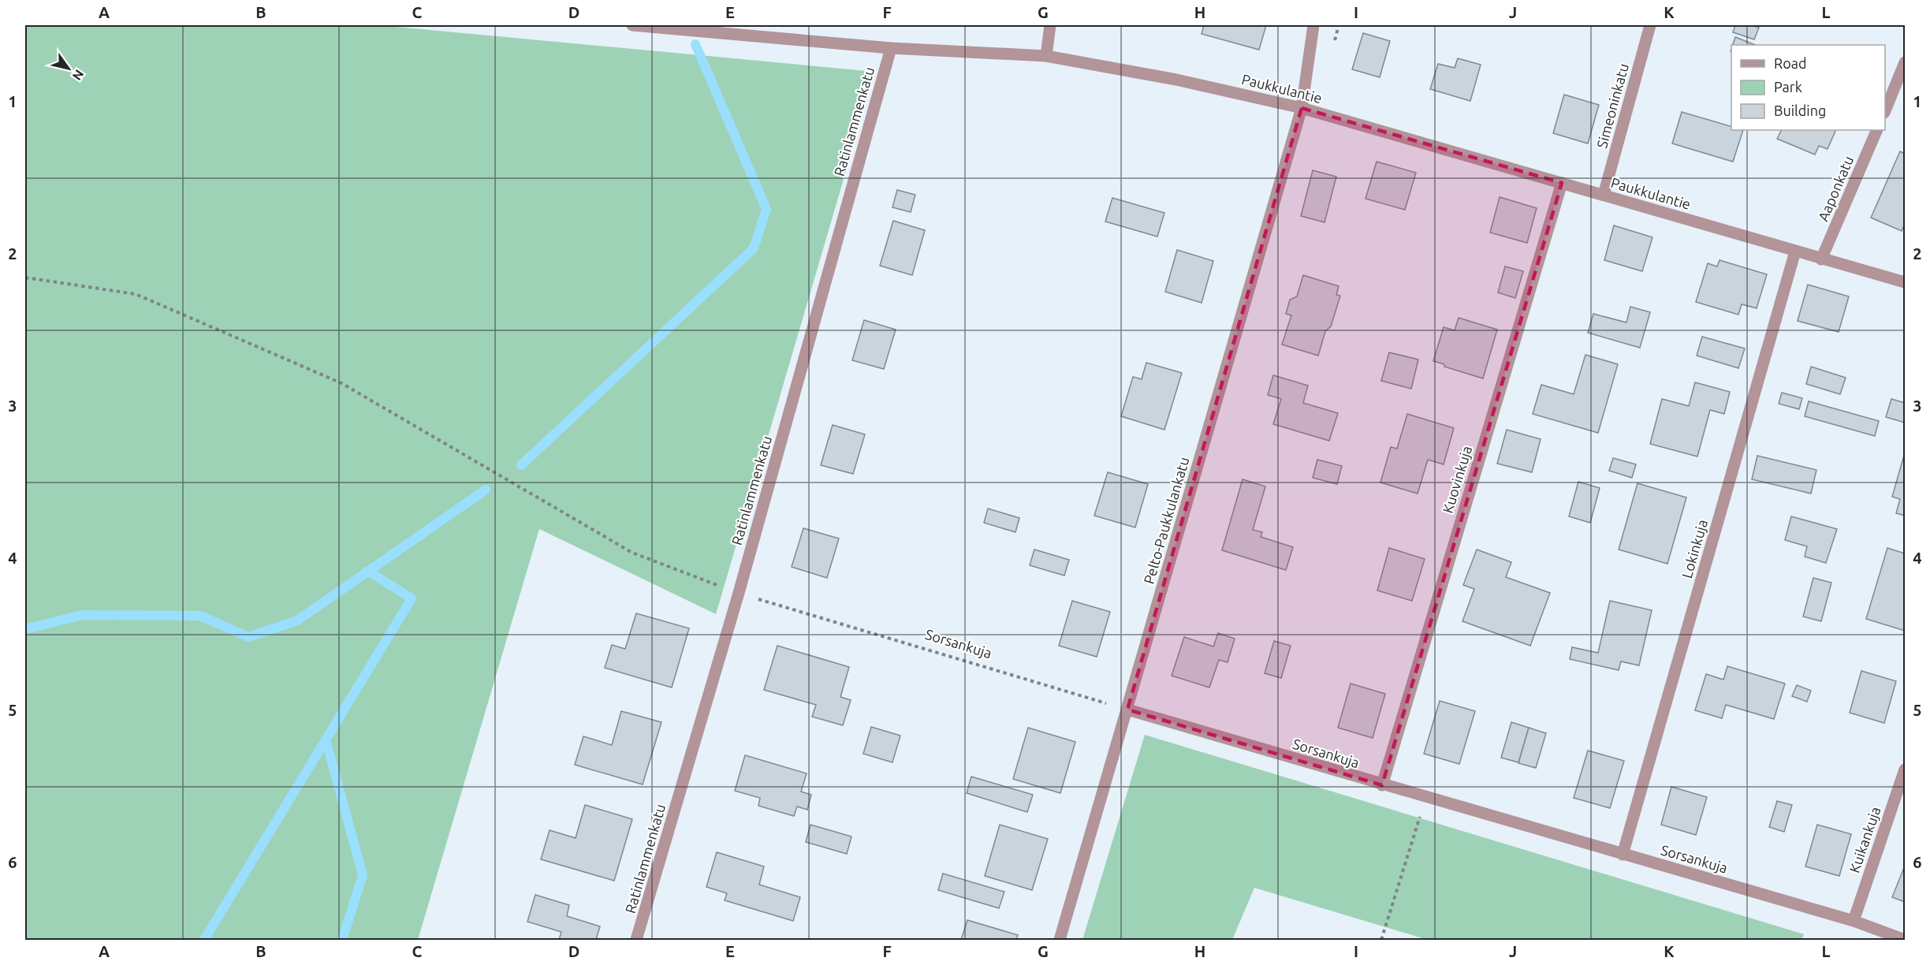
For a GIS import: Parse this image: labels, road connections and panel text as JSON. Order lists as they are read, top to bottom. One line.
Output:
{"streets":{"street":["Paukkulantie","Simeoninkatu","Ratinlammenkatu","Aaponkatu","Kuovinkuja","Pelto-Paukkulankatu","Lokinkuja","Sorsankuja","Kuikankuja"]},"crossings":[["Paukkulantie","Simeoninkatu"],["Paukkulantie","Ratinlammenkatu"],["Paukkulantie","Aaponkatu"],["Paukkulantie","Kuovinkuja"],["Paukkulantie","Pelto-Paukkulankatu"],["Paukkulantie","Lokinkuja"],["Ratinlammenkatu","Sorsankuja"],["Kuovinkuja","Sorsankuja"],["Pelto-Paukkulankatu","Sorsankuja"],["Lokinkuja","Sorsankuja"],["Sorsankuja","Kuikankuja"]],"legend":["Road","Park","Building"],"north":"bottom right","grid":{"columns":["A","B","C","D","E","F","G","H","I","J","K","L"],"rows":["1","2","3","4","5","6"]}}
